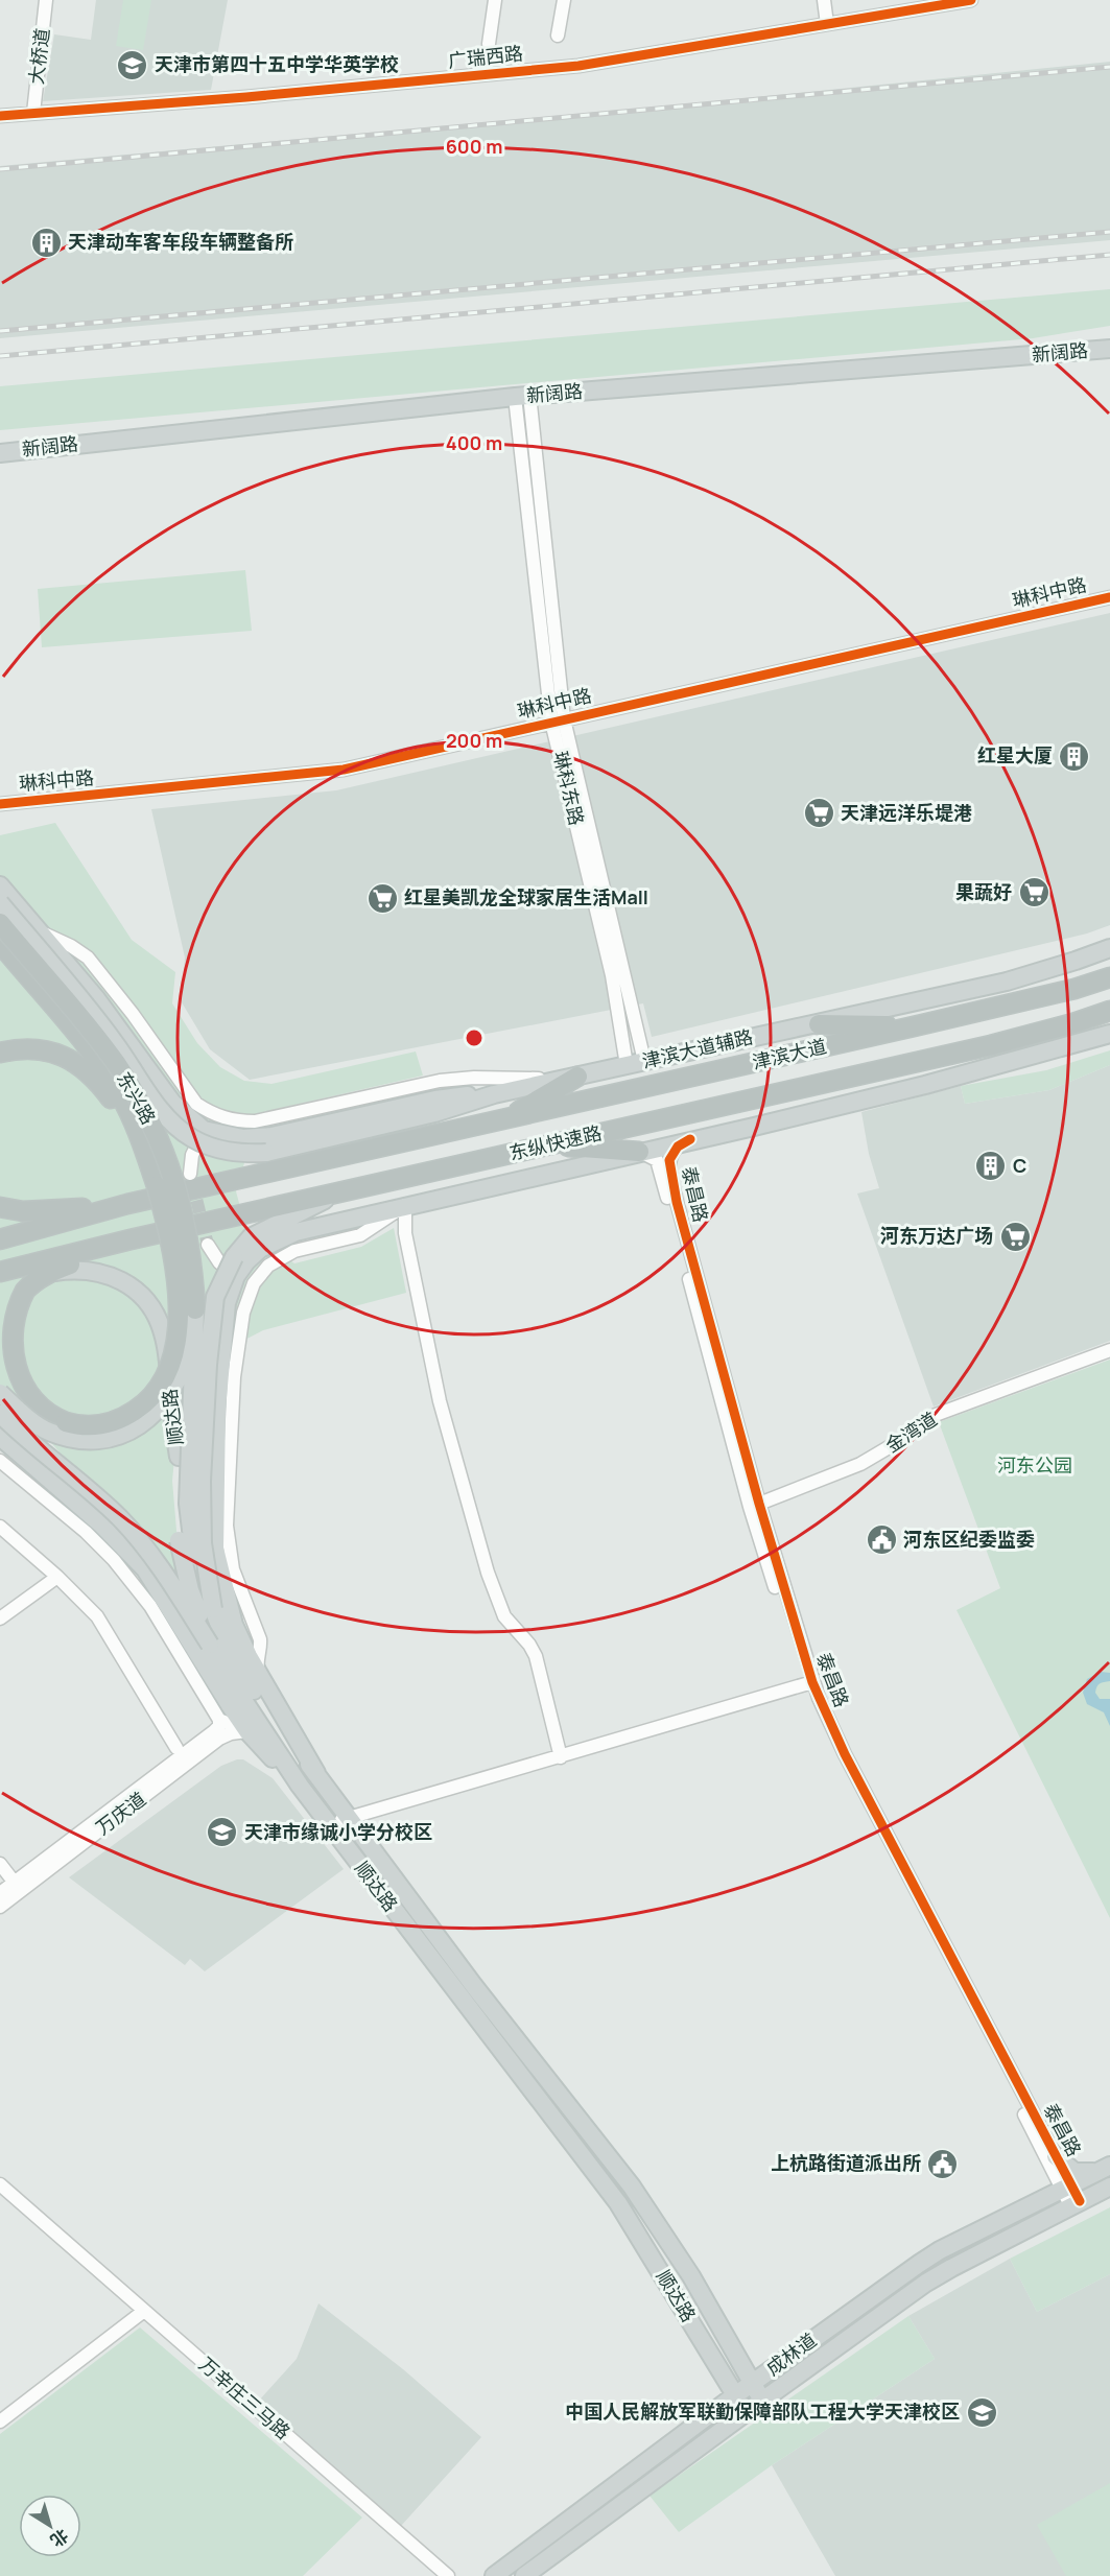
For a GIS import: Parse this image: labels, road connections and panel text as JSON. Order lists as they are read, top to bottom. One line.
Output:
{"streets":{"highway":["津滨大道","东兴路","东纵快速路"],"main road":["新阔路","津滨大道辅路","顺达路","成林道"],"street":["大桥道","广瑞西路","琳科中路","琳科东路","泰昌路","金湾道","万庆道","万辛庄三马路"]},"crossings":[["大桥道","广瑞西路"],["新阔路","琳科东路"],["琳科中路","琳科东路"],["琳科东路","津滨大道辅路"],["津滨大道辅路","津滨大道"],["津滨大道","东纵快速路"],["东兴路","顺达路"],["泰昌路","金湾道"],["泰昌路","成林道"],["顺达路","万庆道"],["顺达路","成林道"]],"parks":["河东公园"],"places":{"school or university":["天津市第四十五中学华英学校","天津市缘诚小学分校区","中国人民解放军联勤保障部队工程大学天津校区"],"building":["天津动车客车段车辆整备所","红星大厦","C"],"supermarket":["天津远洋乐堤港","果蔬好","红星美凯龙全球家居生活Mall","河东万达广场"],"public building":["河东区纪委监委","上杭路街道派出所"]},"north":"bottom right","rings":["600 m","400 m","200 m"]}
